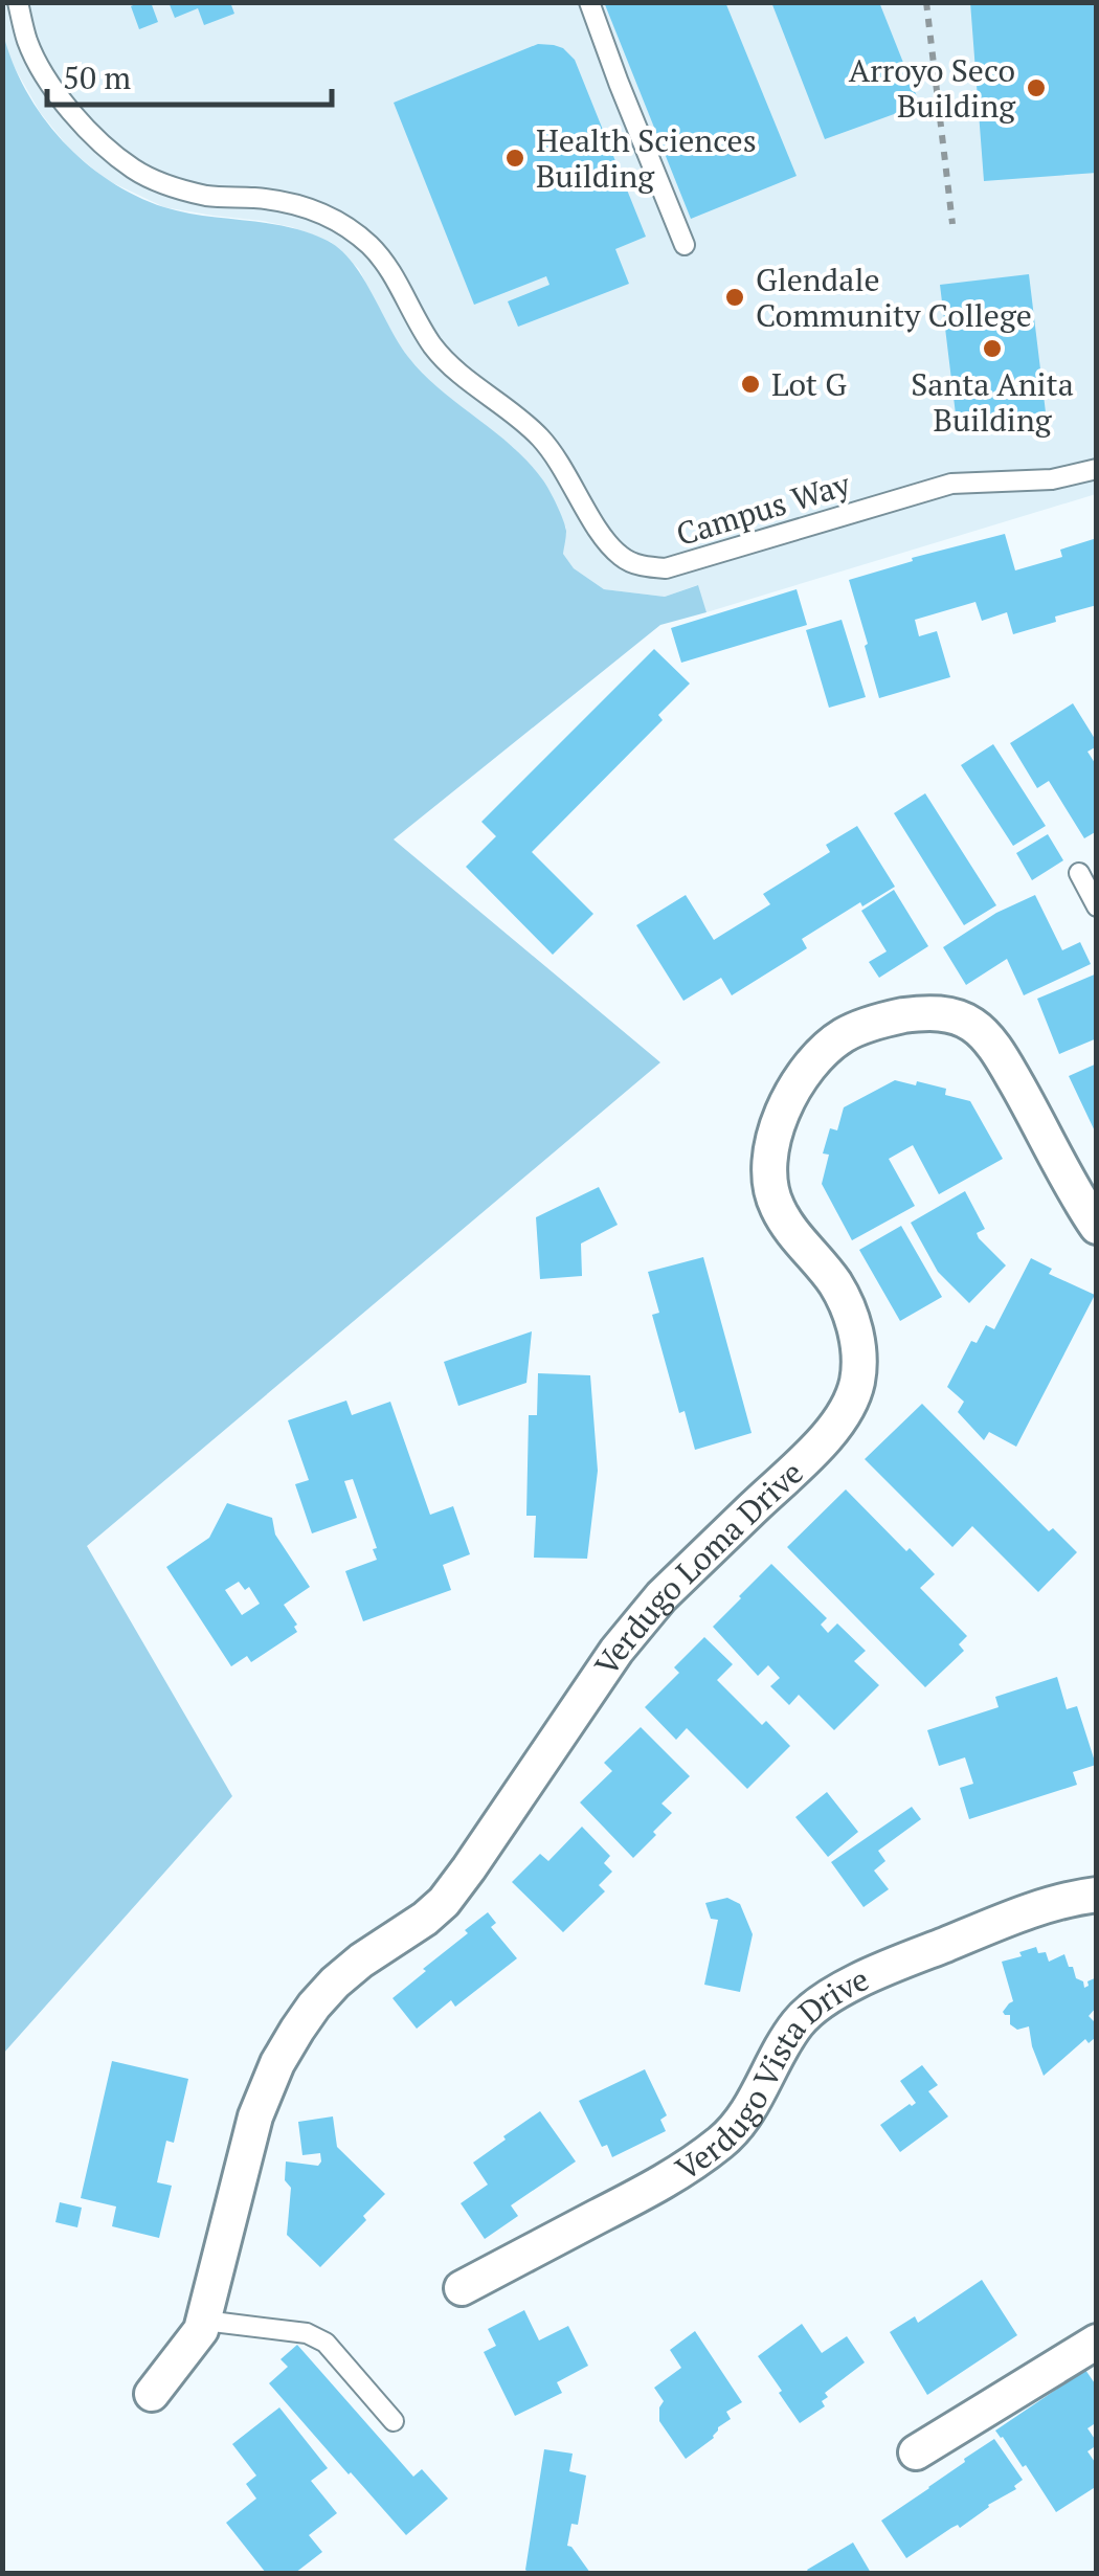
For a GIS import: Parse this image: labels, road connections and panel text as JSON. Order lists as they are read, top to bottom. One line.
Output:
{"streets":{"street":["Verdugo Loma Drive","Verdugo Vista Drive"],"lane":["Campus Way"]},"places":["Arroyo Seco Building","Health Sciences Building","Glendale Community College","Santa Anita Building","Lot G"],"scale_bar":"50 m"}
